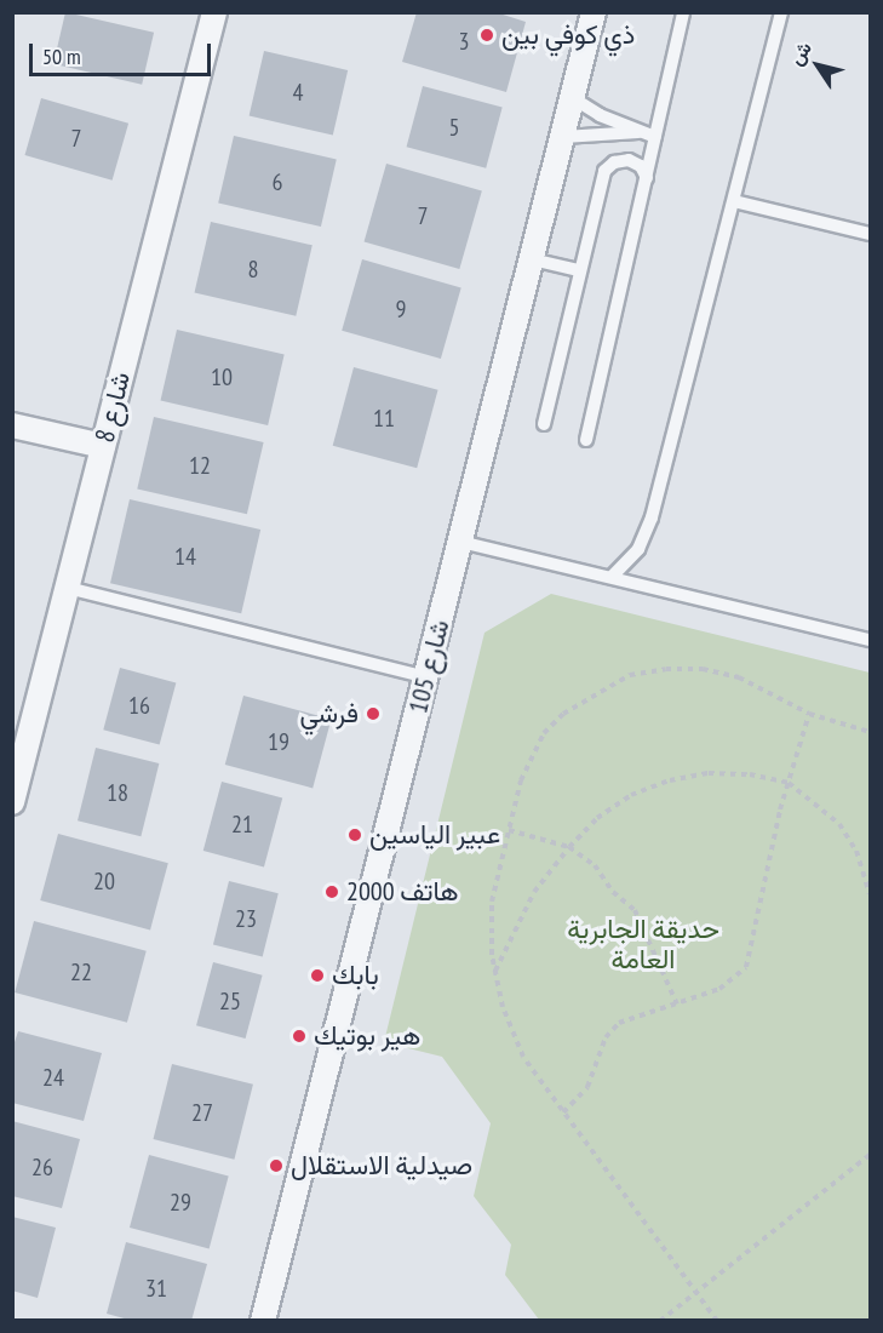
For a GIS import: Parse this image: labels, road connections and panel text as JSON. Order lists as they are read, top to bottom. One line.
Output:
{"streets":{"street":["شارع 8","شارع 105"]},"parks":["حديقة الجابرية العامة"],"places":["ذي كوفي بين","فرشي","عبير الياسين","هاتف 2000","بابك","هير بوتيك","صيدلية الاستقلال"],"house_numbers":["3","4","5","7","6","7","8","9","10","11","12","14","16","19","18","21","20","23","22","25","24","27","26","29","31"],"scale_bar":"50 m","north":"top left"}
